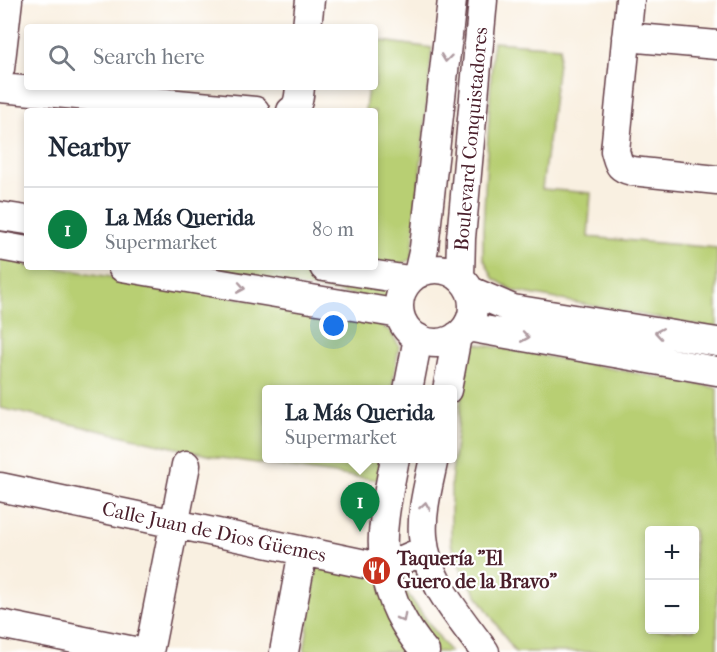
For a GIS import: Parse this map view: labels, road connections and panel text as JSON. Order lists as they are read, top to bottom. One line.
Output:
{"streets":{"street":["Boulevard Conquistadores","Calle Juan de Dios Güemes"]},"places":{"restaurant":["Taquería \"El Guero de la Bravo\""]},"page":{"search":"Search here","heading":"Nearby","list":[{"mark":"1","name":"La Más Querida","note":"Supermarket","value":"80 m"}],"popup":["La Más Querida","Supermarket"],"pins":"1","map_buttons":["+","−"]}}
